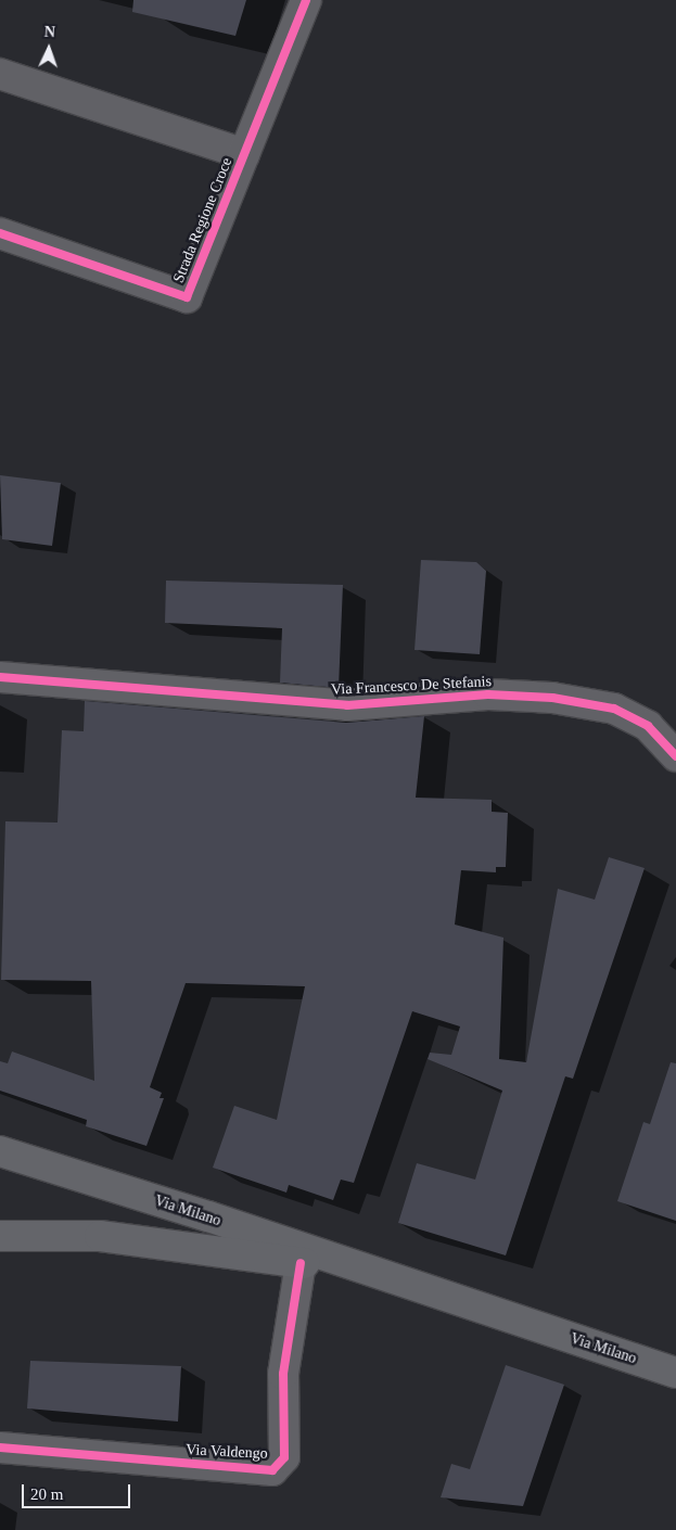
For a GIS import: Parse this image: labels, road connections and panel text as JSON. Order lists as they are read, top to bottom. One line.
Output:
{"streets":{"main road":["Via Milano"],"street":["Strada Regione Croce","Via Francesco De Stefanis","Via Valdengo"]},"crossings":[["Via Milano","Via Valdengo"]],"scale_bar":"20 m","north":"top"}
